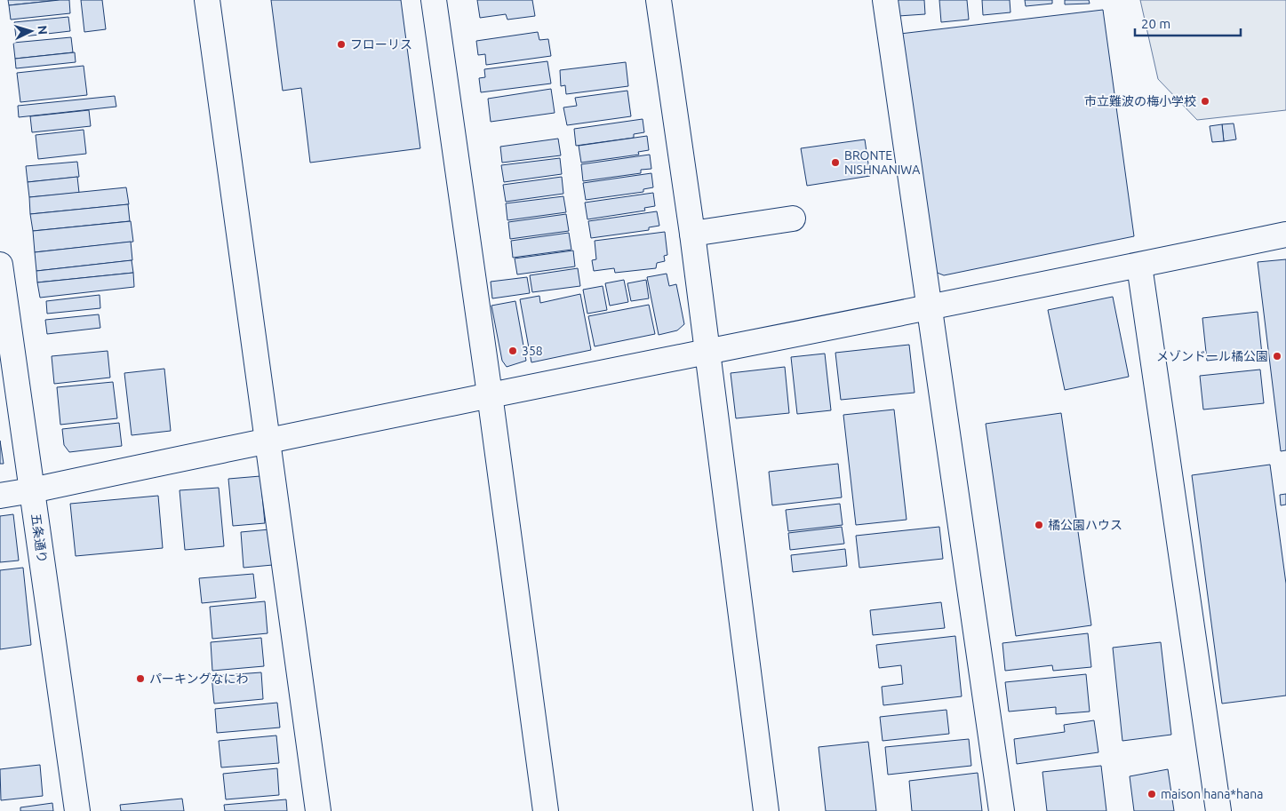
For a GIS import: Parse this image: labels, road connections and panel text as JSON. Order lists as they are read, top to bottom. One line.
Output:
{"streets":{"street":["五条通り"]},"places":["フローリス","市立難波の梅小学校","BRONTE NISHNANIWA","358","メゾンドール橘公園","橘公園ハウス","パーキングなにわ","maison hana*hana"],"scale_bar":"20 m","north":"right"}
